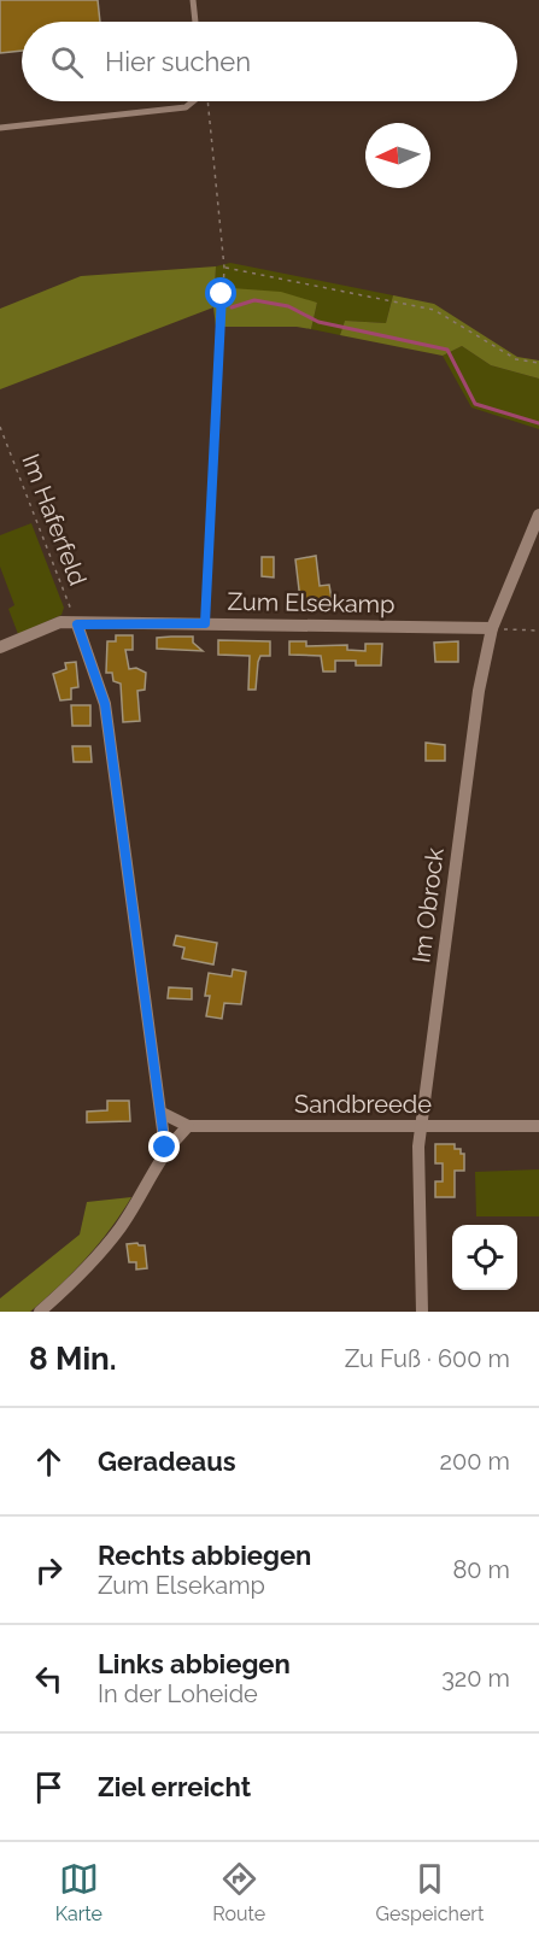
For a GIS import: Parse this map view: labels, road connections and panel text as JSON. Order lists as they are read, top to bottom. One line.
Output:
{"streets":{"street":["Zum Elsekamp","Im Obrock","Sandbreede"],"path":["Im Haferfeld"]},"crossings":[["Im Haferfeld","Zum Elsekamp"],["Zum Elsekamp","Im Obrock"],["Im Obrock","Sandbreede"]],"north":"left","page":{"search":"Hier suchen","heading":["8 Min.","Zu Fuß · 600 m"],"list":[["Geradeaus","200 m"],["Rechts abbiegen","Zum Elsekamp","80 m"],["Links abbiegen","In der Loheide","320 m"],"Ziel erreicht"],"nav":["Karte","Route","Gespeichert"]}}
